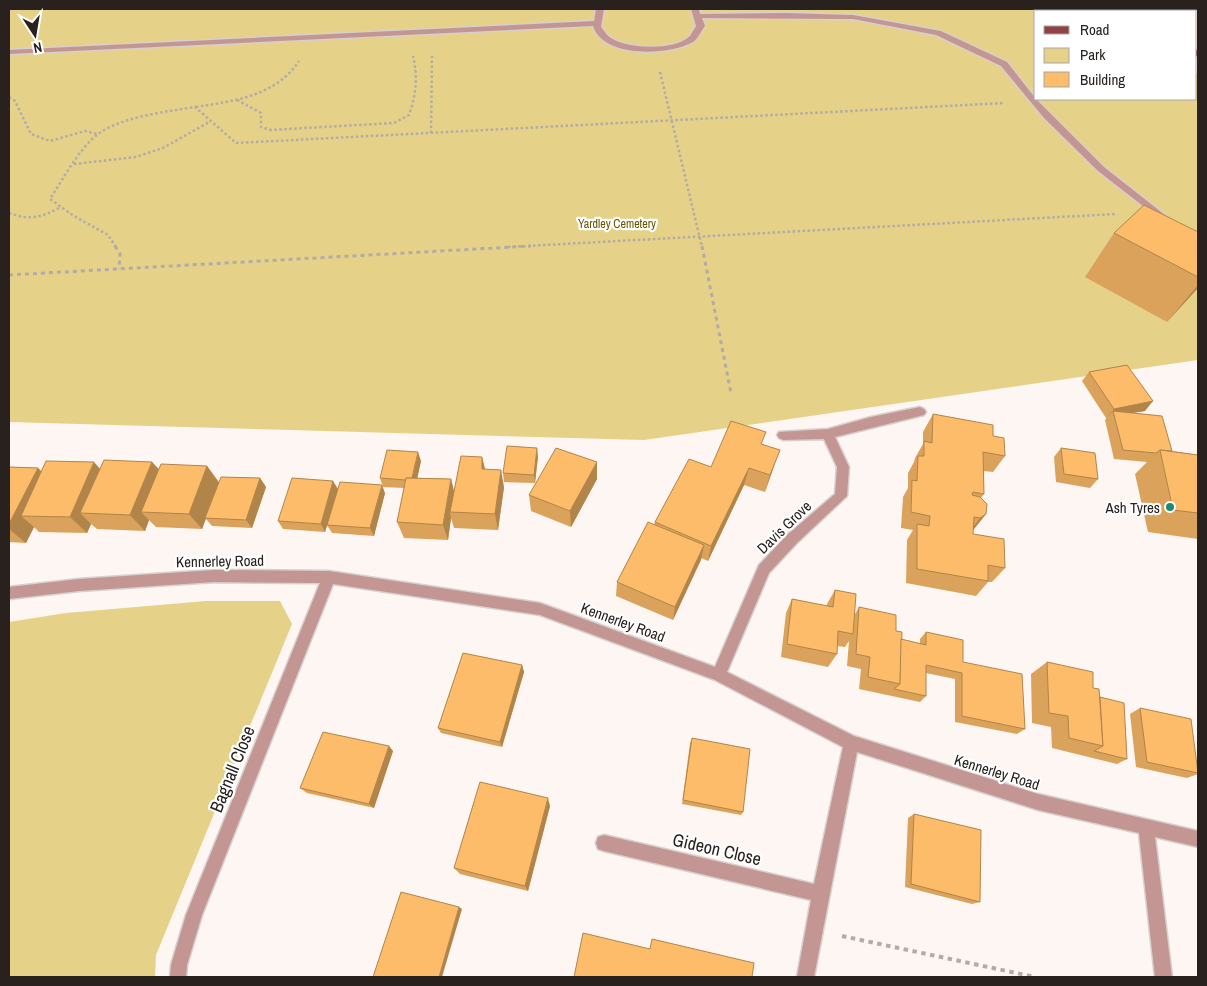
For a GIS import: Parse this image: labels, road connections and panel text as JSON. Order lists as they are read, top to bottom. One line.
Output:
{"streets":{"street":["Davis Grove","Kennerley Road","Bagnall Close","Gideon Close"]},"crossings":[["Davis Grove","Kennerley Road"],["Kennerley Road","Bagnall Close"]],"parks":["Yardley Cemetery"],"places":["Ash Tyres"],"legend":["Road","Park","Building"],"north":"bottom"}
